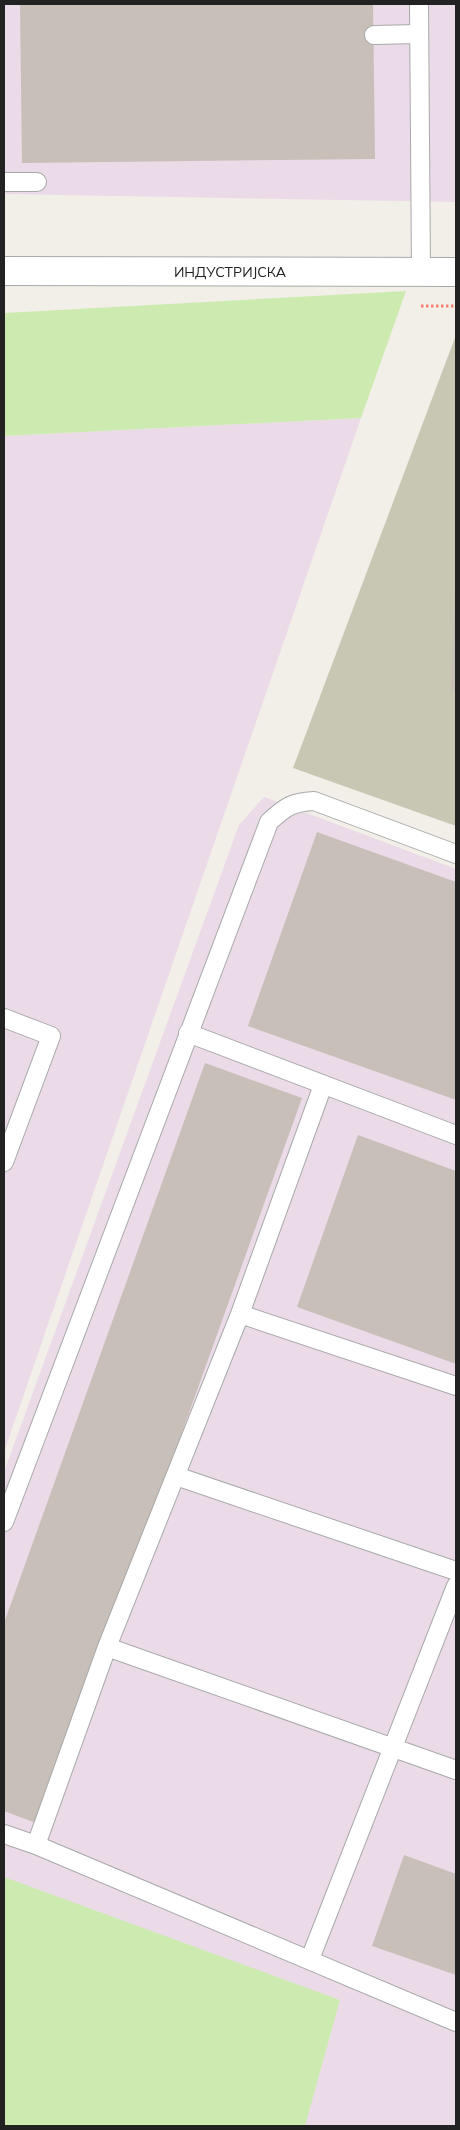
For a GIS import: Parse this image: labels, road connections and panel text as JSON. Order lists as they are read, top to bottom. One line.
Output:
{"streets":{"street":["ИНДУСТРИЈСКА"]}}
